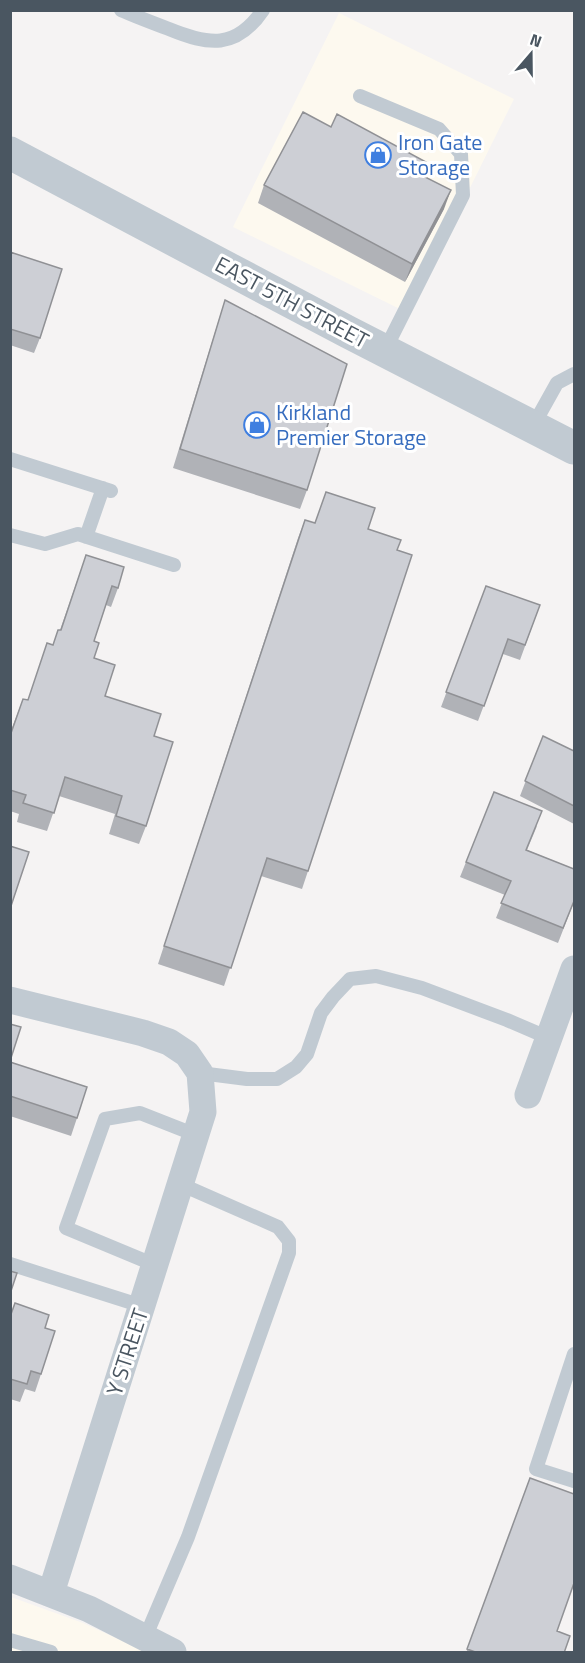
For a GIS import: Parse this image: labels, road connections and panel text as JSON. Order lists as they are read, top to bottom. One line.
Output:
{"streets":{"street":["EAST 5TH STREET","Y STREET"]},"places":{"shop":["Iron Gate Storage","Kirkland Premier Storage"]},"north":"top"}
